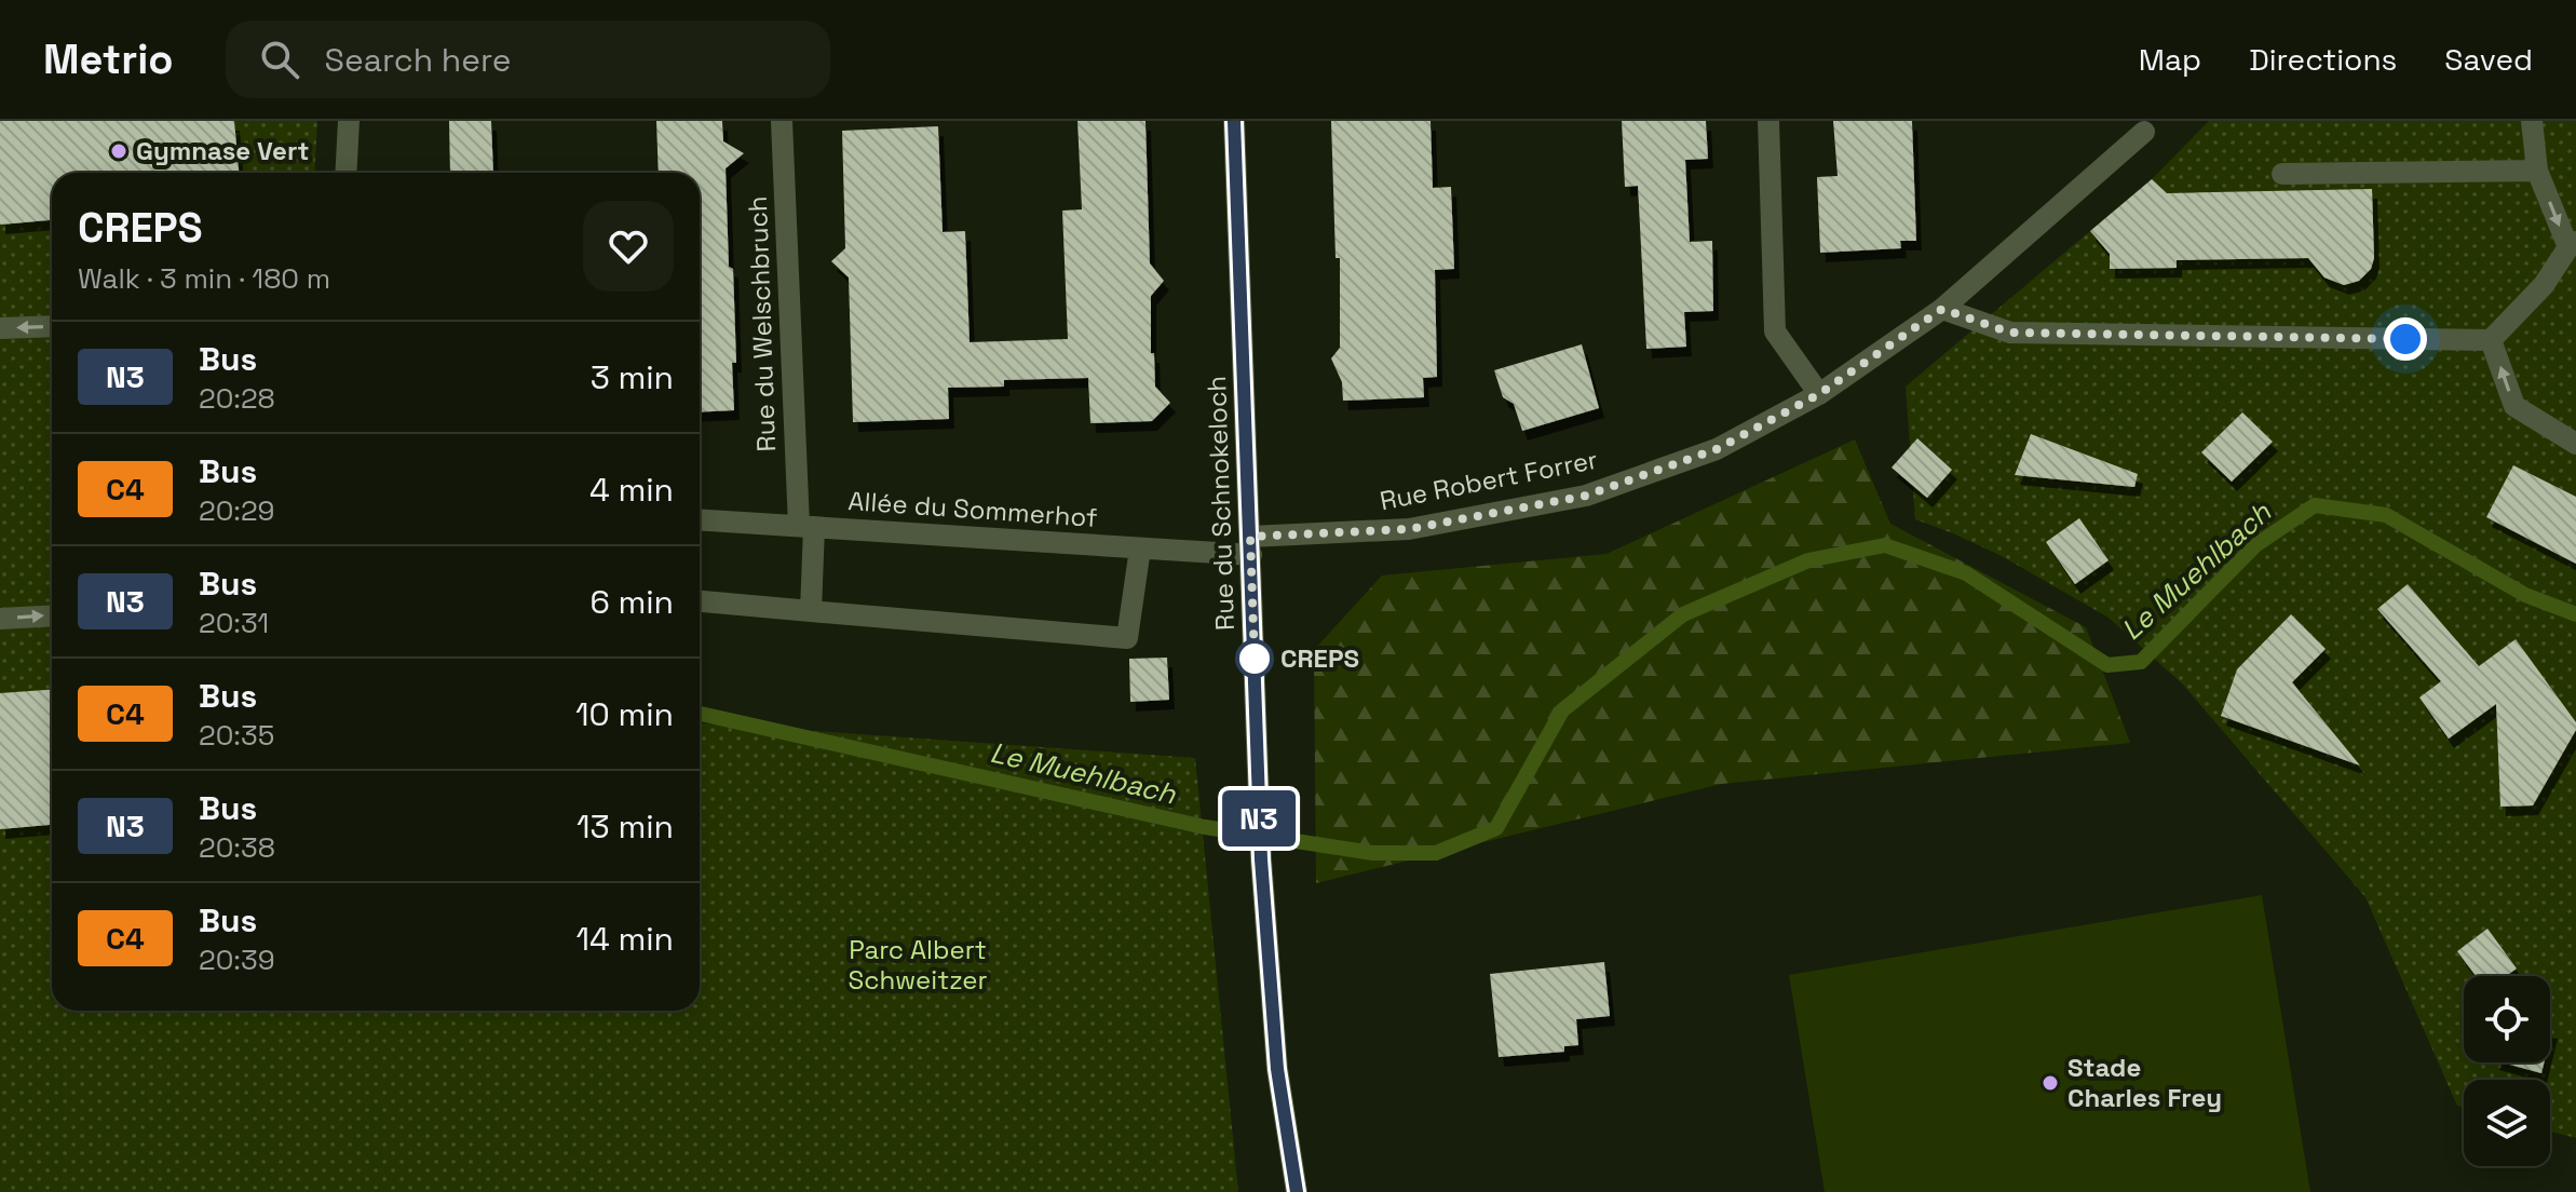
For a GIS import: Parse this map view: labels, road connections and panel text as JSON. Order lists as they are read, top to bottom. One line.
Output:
{"streets":{"street":["Rue du Welschbruch","Rue Robert Forrer","Rue du Schnokeloch","Allée du Sommerhof"]},"crossings":[["Rue du Welschbruch","Allée du Sommerhof"],["Rue Robert Forrer","Rue du Schnokeloch"],["Rue Robert Forrer","Allée du Sommerhof"],["Rue du Schnokeloch","Allée du Sommerhof"]],"water":["Le Muehlbach"],"parks":["Parc Albert Schweitzer"],"places":["Gymnase Vert","CREPS","Stade Charles Frey"],"lines":["bus line N3"],"page":{"header":"Metrio","search":"Search here","nav":["Map","Directions","Saved"],"on_map":"N3","heading":["CREPS","Walk · 3 min · 180 m"],"list":[{"mark":"N3","name":"Bus","note":"20:28","value":"3 min"},{"mark":"C4","name":"Bus","note":"20:29","value":"4 min"},{"mark":"N3","name":"Bus","note":"20:31","value":"6 min"},{"mark":"C4","name":"Bus","note":"20:35","value":"10 min"},{"mark":"N3","name":"Bus","note":"20:38","value":"13 min"},{"mark":"C4","name":"Bus","note":"20:39","value":"14 min"}]}}
